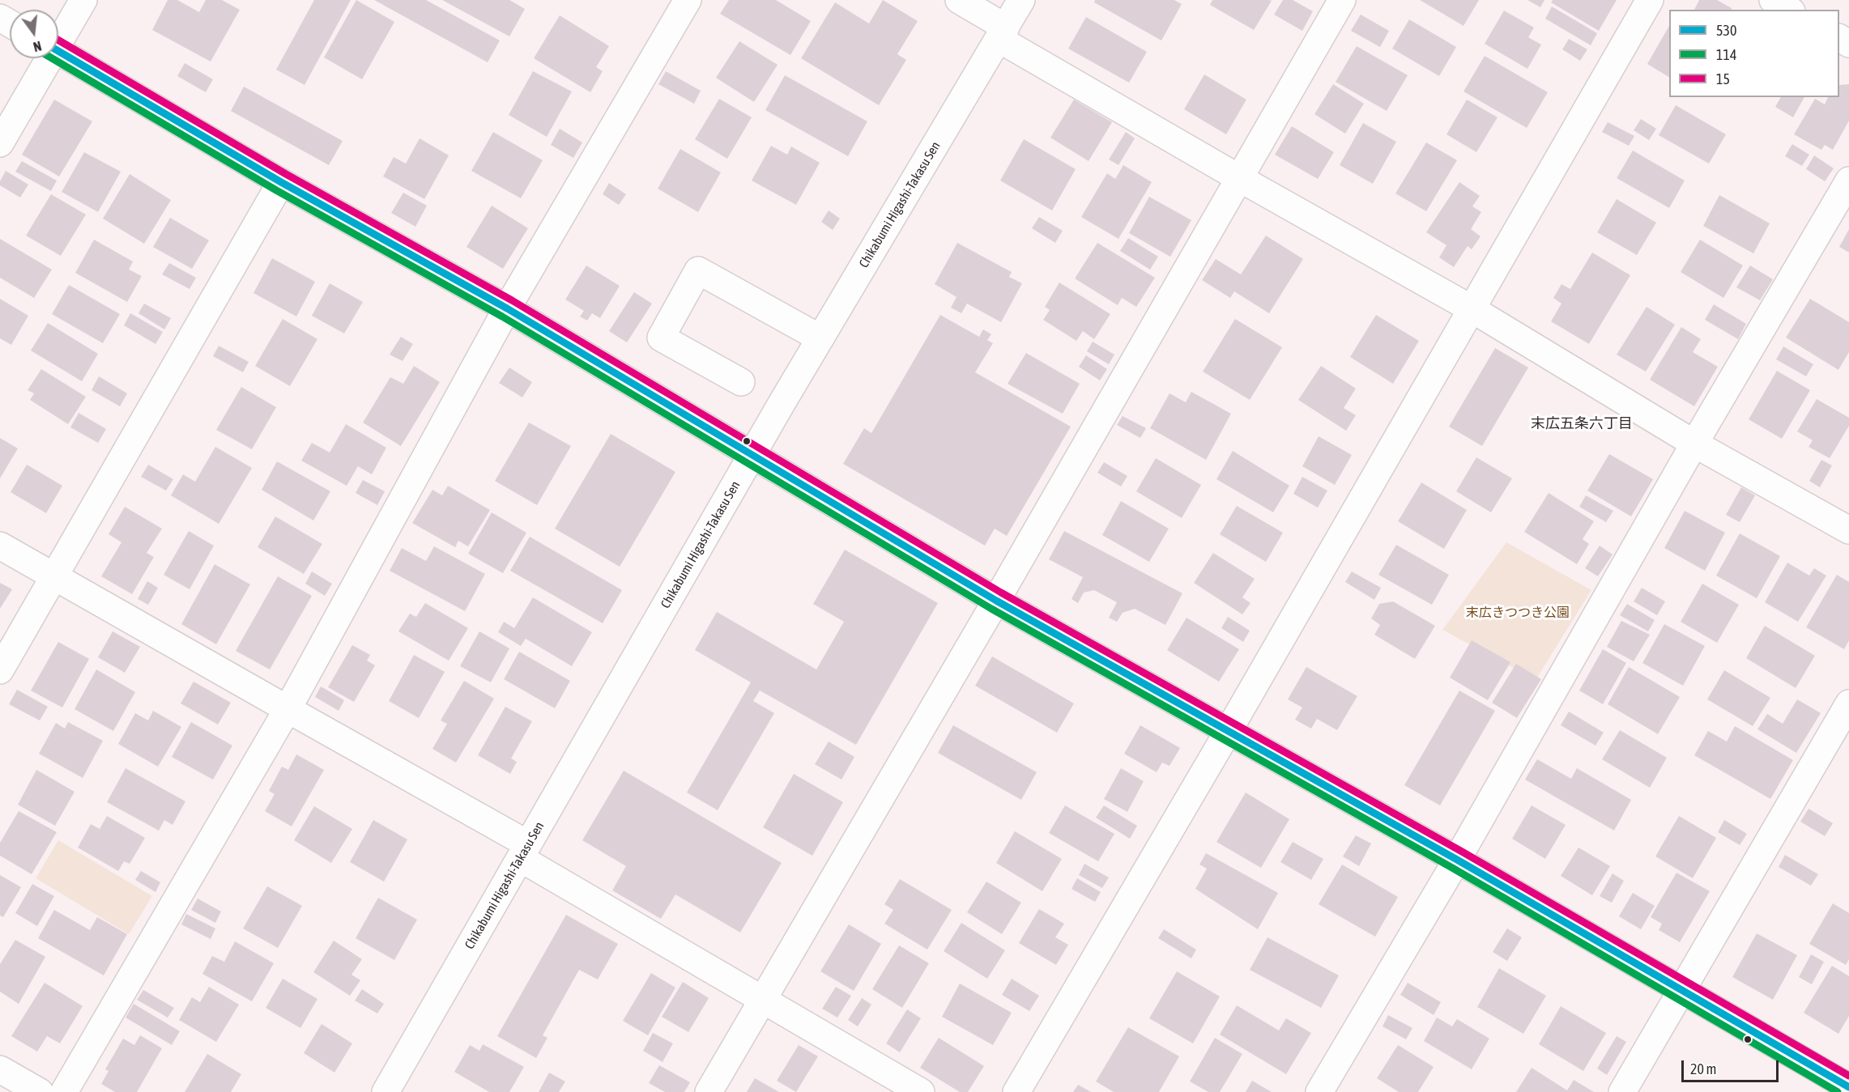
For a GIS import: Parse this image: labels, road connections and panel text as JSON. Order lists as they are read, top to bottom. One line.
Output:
{"streets":{"street":["Chikabumi Higashi-Takasu Sen"]},"districts":["末広五条六丁目"],"parks":["末広きつつき公園"],"lines":["transit line 15","transit line 530","transit line 114"],"legend":["530","114","15"],"scale_bar":"20 m","north":"bottom"}
